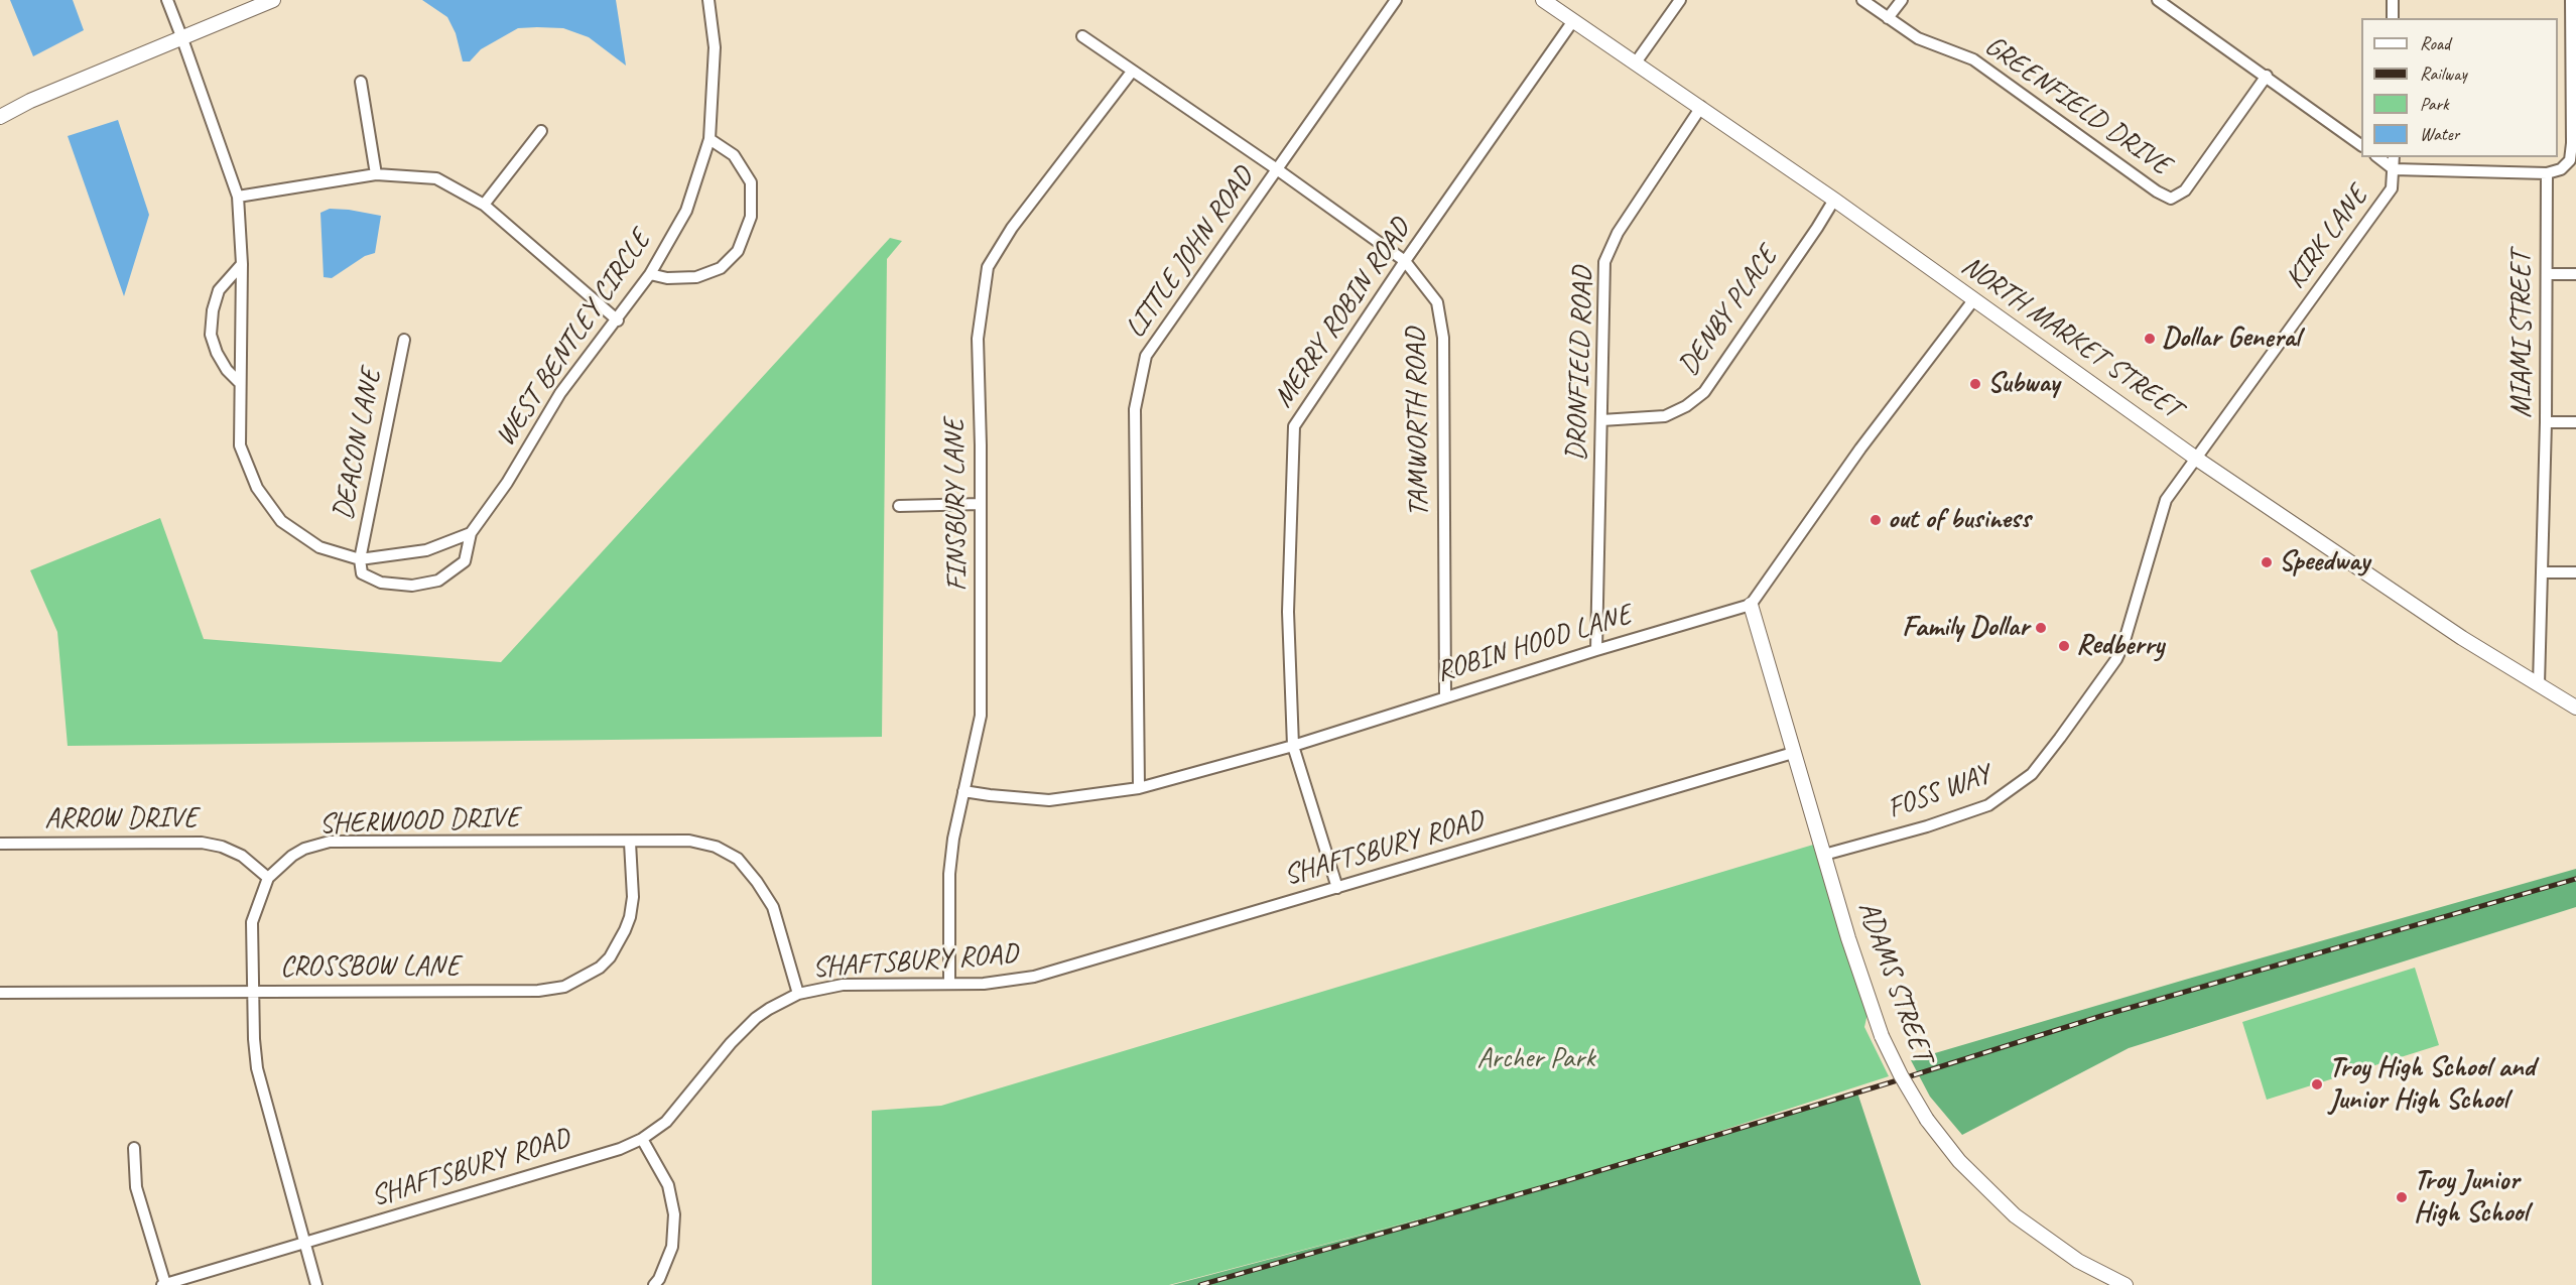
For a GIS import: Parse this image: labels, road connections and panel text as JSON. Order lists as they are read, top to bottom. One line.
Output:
{"streets":{"street":["GREENFIELD DRIVE","KIRK LANE","LITTLE JOHN ROAD","DENBY PLACE","MERRY ROBIN ROAD","MIAMI STREET","NORTH MARKET STREET","WEST BENTLEY CIRCLE","DRONFIELD ROAD","TAMWORTH ROAD","DEACON LANE","FINSBURY LANE","ROBIN HOOD LANE","FOSS WAY","ARROW DRIVE","SHERWOOD DRIVE","SHAFTSBURY ROAD","CROSSBOW LANE","ADAMS STREET"]},"crossings":[["KIRK LANE","NORTH MARKET STREET"],["KIRK LANE","FOSS WAY"],["LITTLE JOHN ROAD","TAMWORTH ROAD"],["LITTLE JOHN ROAD","ROBIN HOOD LANE"],["DENBY PLACE","NORTH MARKET STREET"],["DENBY PLACE","DRONFIELD ROAD"],["MERRY ROBIN ROAD","NORTH MARKET STREET"],["MERRY ROBIN ROAD","TAMWORTH ROAD"],["MERRY ROBIN ROAD","ROBIN HOOD LANE"],["MERRY ROBIN ROAD","SHAFTSBURY ROAD"],["MIAMI STREET","NORTH MARKET STREET"],["NORTH MARKET STREET","DRONFIELD ROAD"],["NORTH MARKET STREET","FOSS WAY"],["DRONFIELD ROAD","ROBIN HOOD LANE"],["TAMWORTH ROAD","FINSBURY LANE"],["TAMWORTH ROAD","ROBIN HOOD LANE"],["FINSBURY LANE","ROBIN HOOD LANE"],["FINSBURY LANE","SHAFTSBURY ROAD"],["ROBIN HOOD LANE","ADAMS STREET"],["FOSS WAY","ADAMS STREET"],["ARROW DRIVE","SHERWOOD DRIVE"],["SHERWOOD DRIVE","SHAFTSBURY ROAD"],["SHERWOOD DRIVE","CROSSBOW LANE"],["SHAFTSBURY ROAD","ADAMS STREET"]],"parks":["Archer Park"],"places":["Dollar General","Subway","out of business","Speedway","Family Dollar","Redberry","Troy High School and Junior High School","Troy Junior High School"],"legend":["Road","Railway","Park","Water"]}
